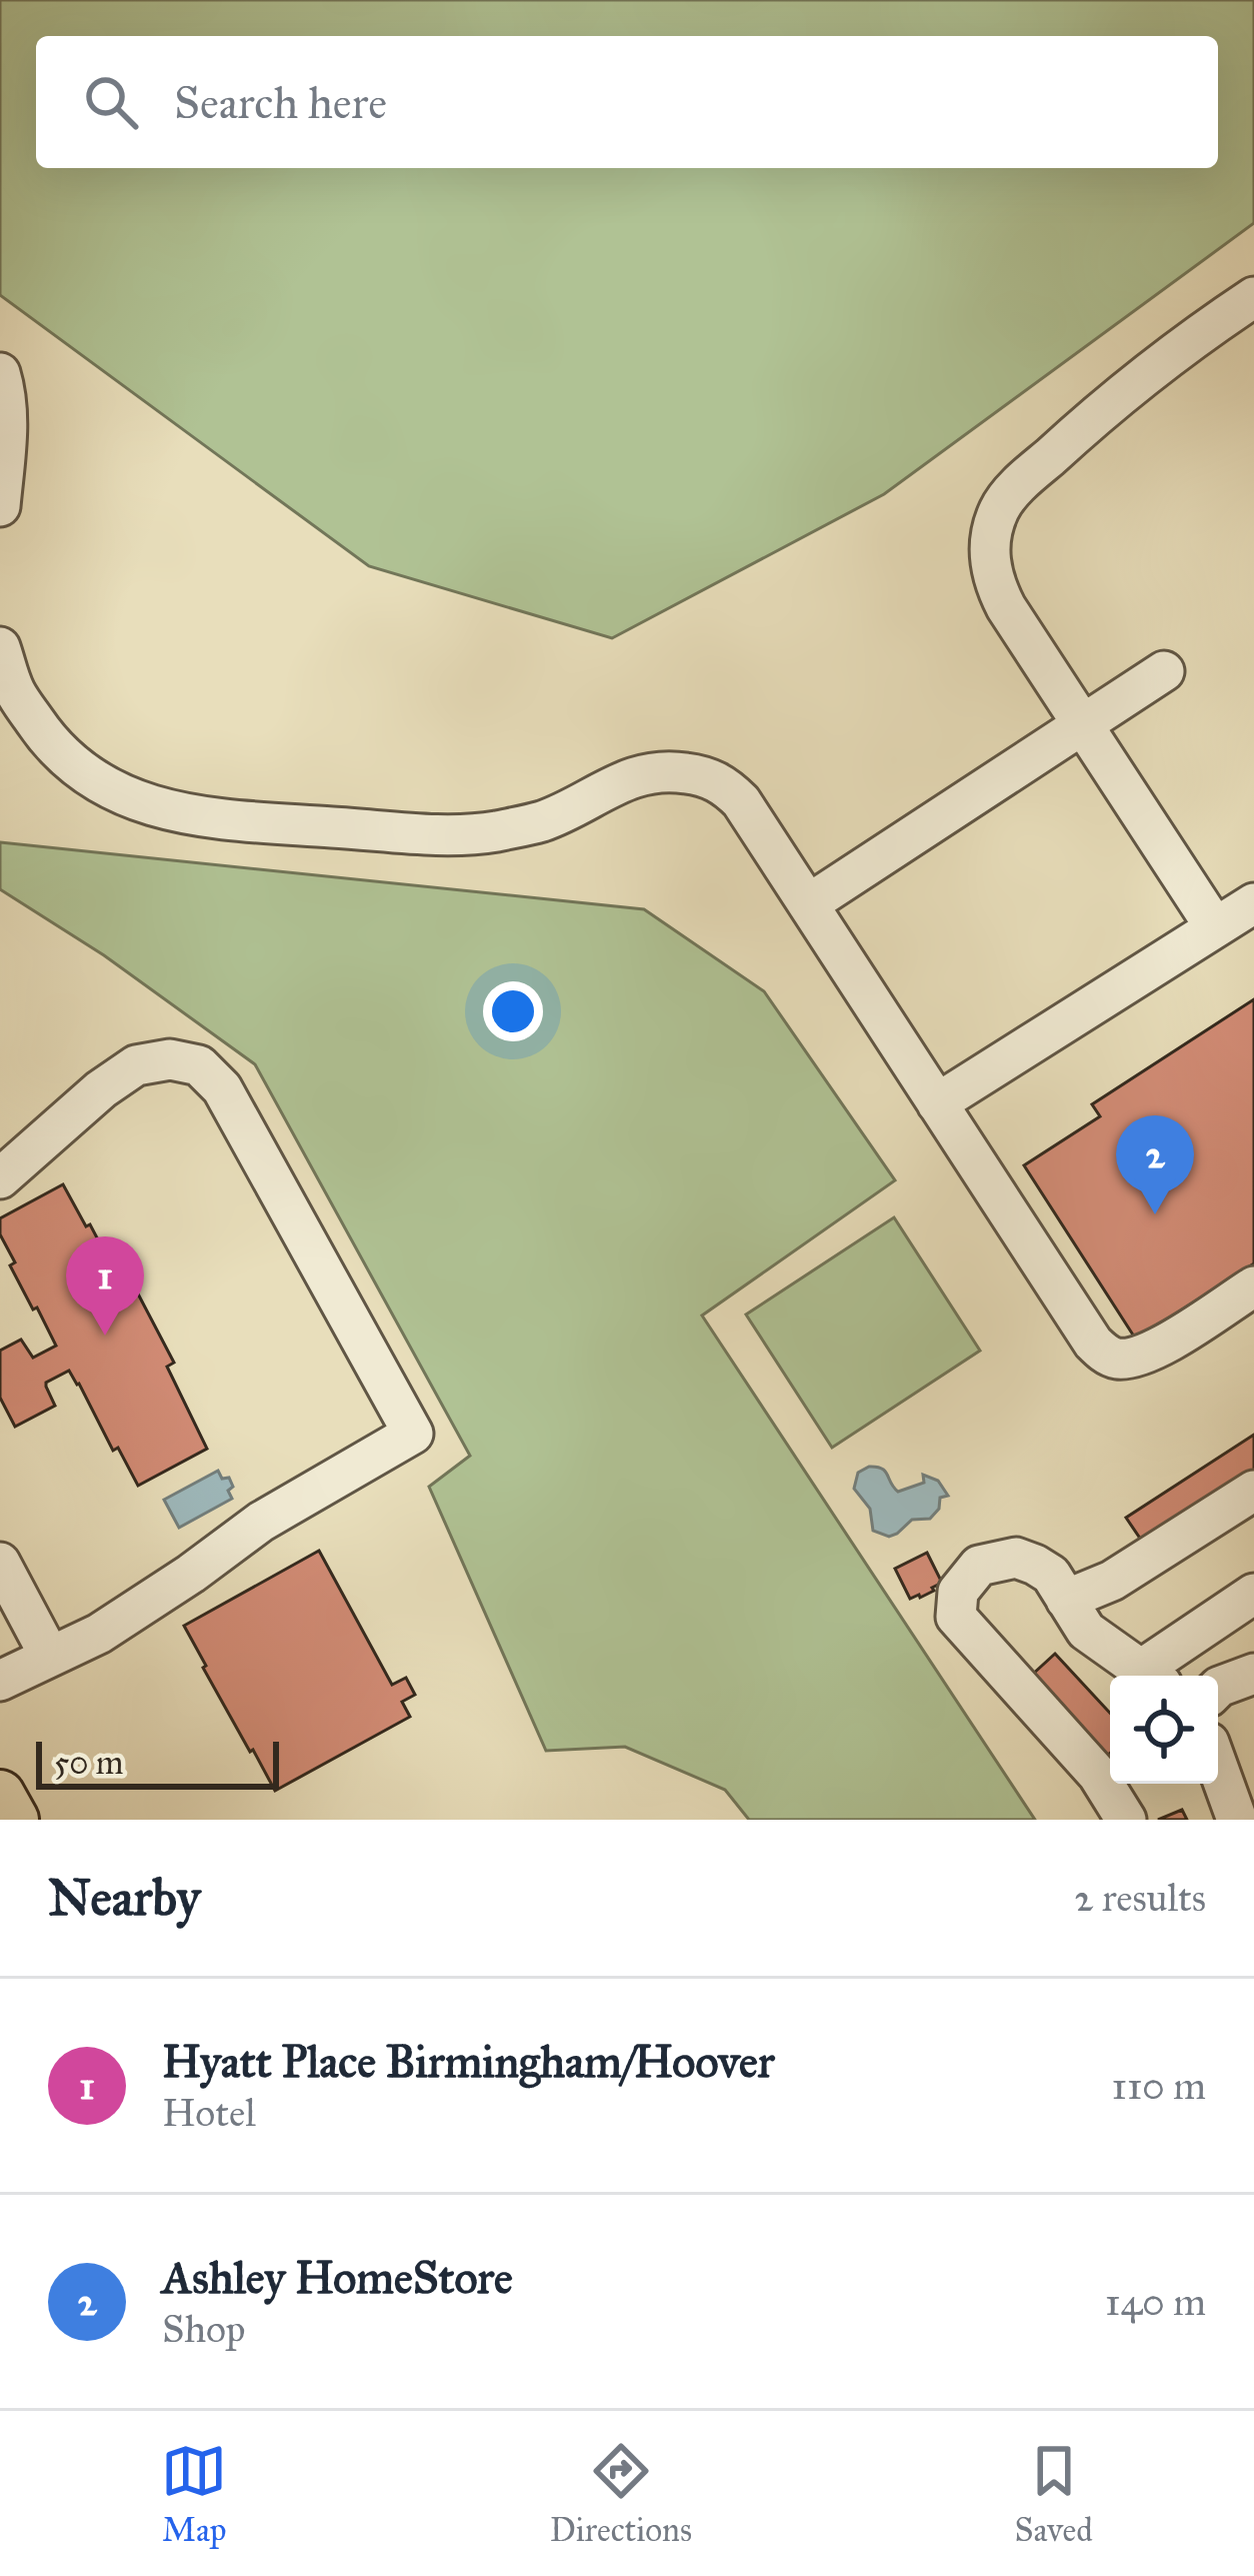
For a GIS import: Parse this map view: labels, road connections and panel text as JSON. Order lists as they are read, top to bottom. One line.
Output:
{"scale_bar":"50 m","page":{"search":"Search here","pins":["2","1"],"scale":"50 m","heading":["Nearby","2 results"],"list":[{"mark":"1","name":"Hyatt Place Birmingham/Hoover","note":"Hotel","value":"110 m"},{"mark":"2","name":"Ashley HomeStore","note":"Shop","value":"140 m"}],"nav":["Map","Directions","Saved"]}}
